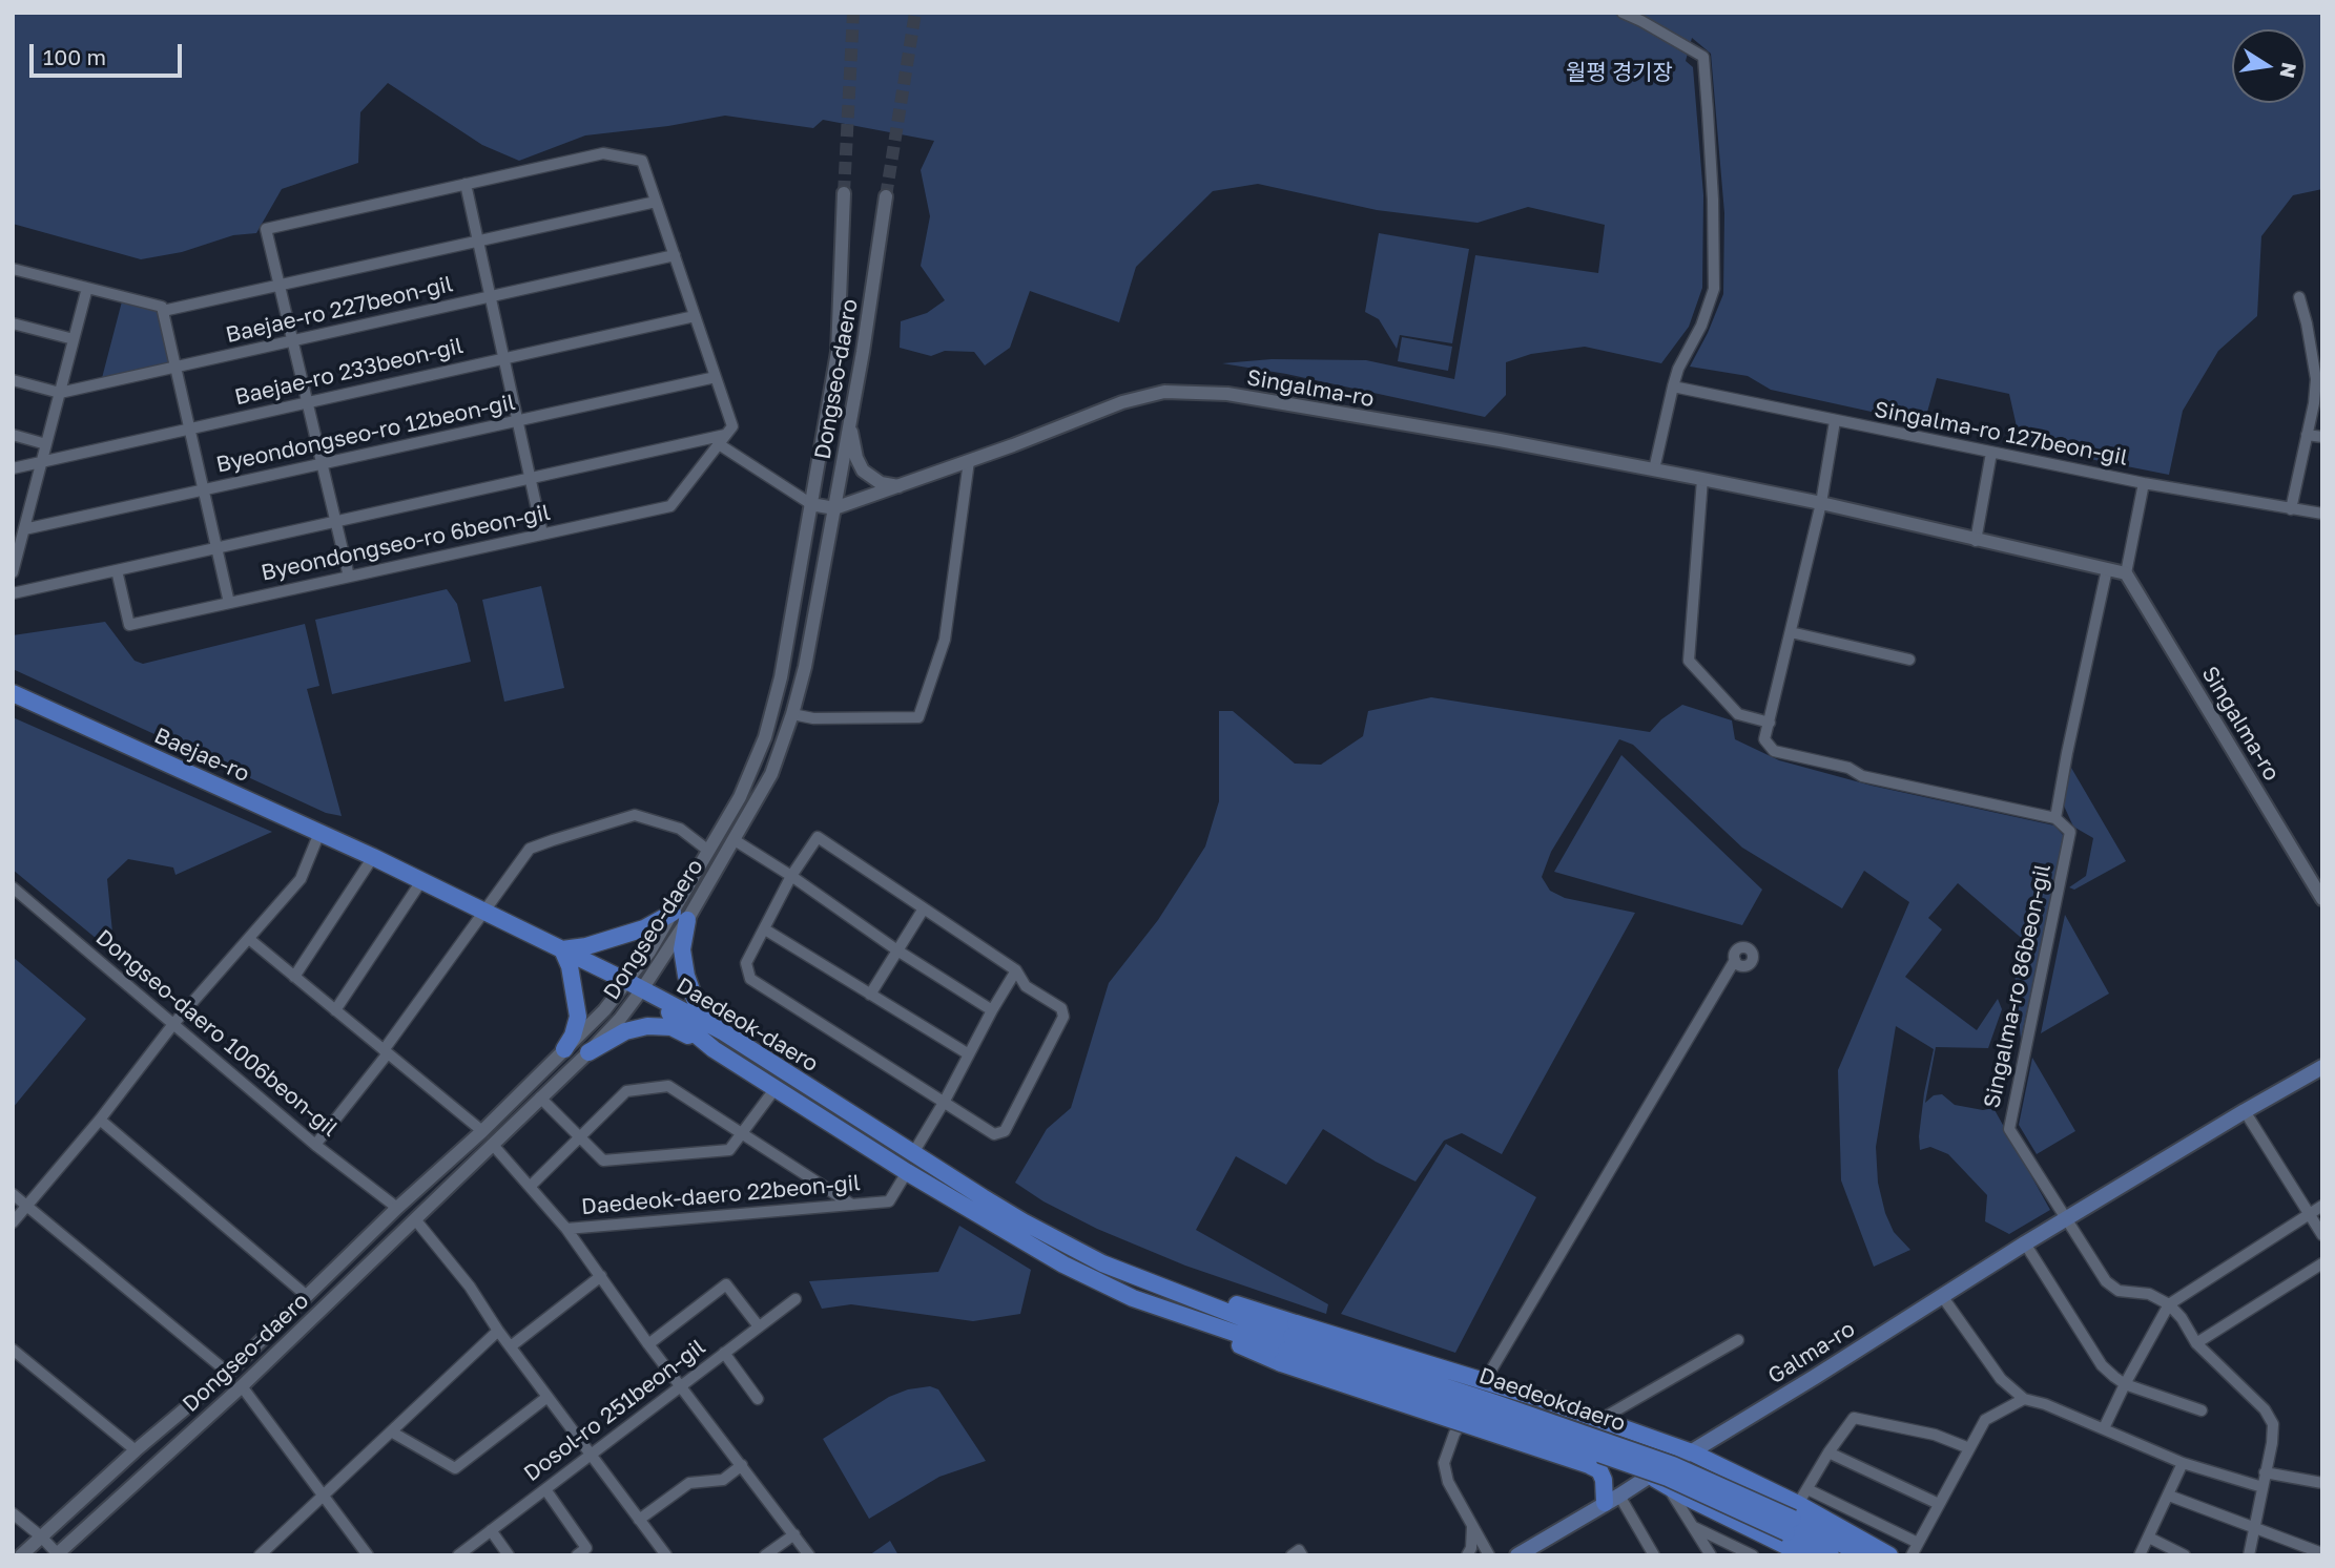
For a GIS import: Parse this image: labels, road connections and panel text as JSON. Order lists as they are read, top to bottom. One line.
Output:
{"streets":{"main road":["Baejae-ro","Daedeok-daero","Galma-ro","Daedeokdaero"],"street":["Baejae-ro 227beon-gil","Baejae-ro 233beon-gil","Dongseo-daero","Singalma-ro","Byeondongseo-ro 12beon-gil","Singalma-ro 127beon-gil","Byeondongseo-ro 6beon-gil","Singalma-ro 86beon-gil","Dongseo-daero 1006beon-gil","Daedeok-daero 22beon-gil","Dosol-ro 251beon-gil"]},"crossings":[["Dongseo-daero","Singalma-ro"],["Dongseo-daero","Baejae-ro"],["Dongseo-daero","Daedeok-daero"],["Dongseo-daero","Dongseo-daero 1006beon-gil"],["Baejae-ro","Daedeok-daero"],["Singalma-ro 86beon-gil","Galma-ro"],["Daedeok-daero","Daedeok-daero 22beon-gil"],["Daedeok-daero","Daedeokdaero"]],"parks":["월평 경기장"],"scale_bar":"100 m","north":"right"}
